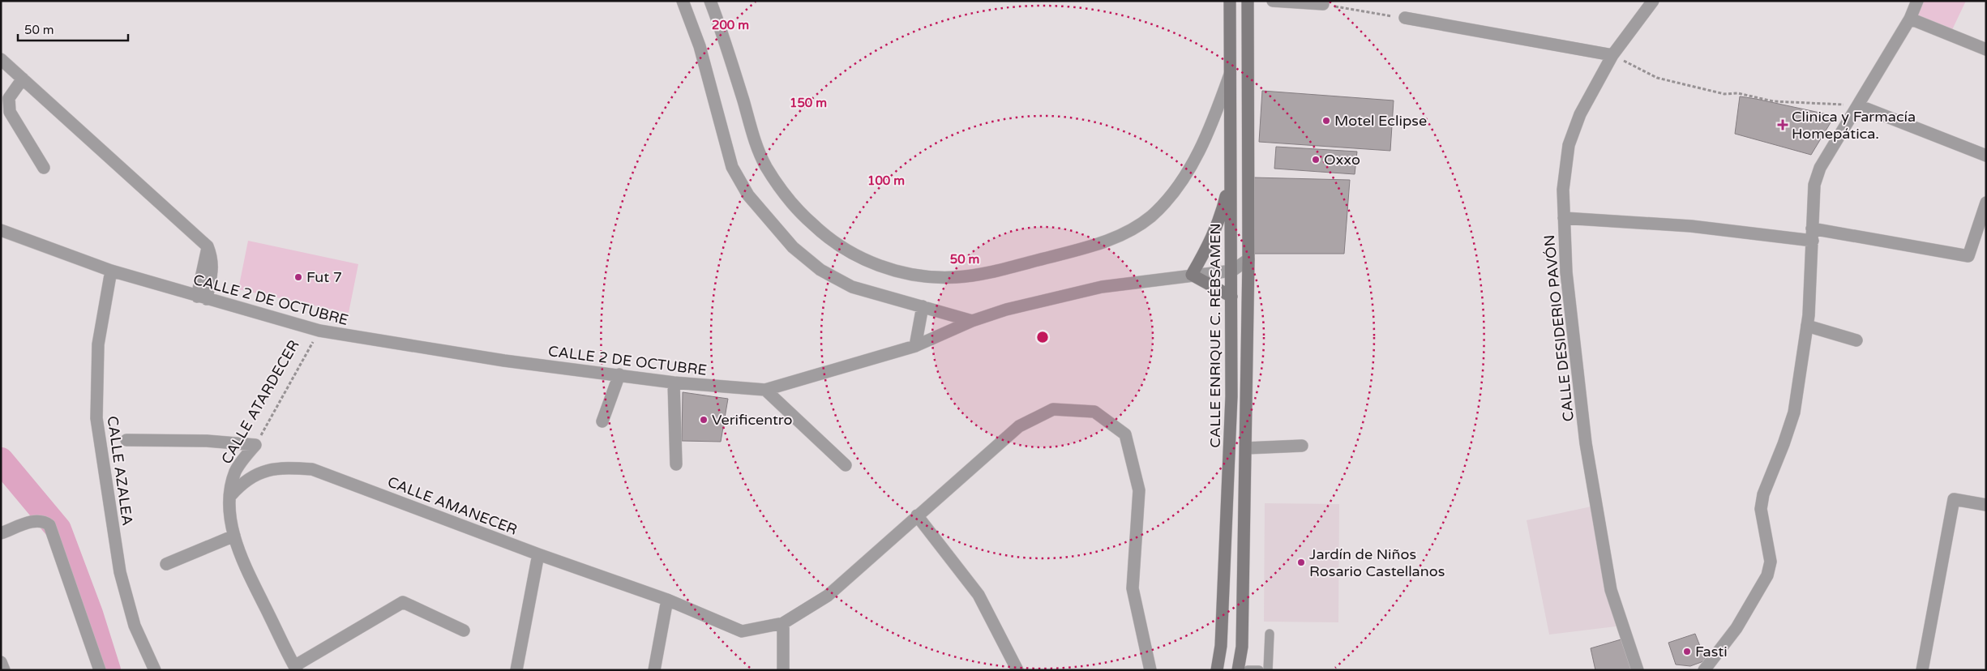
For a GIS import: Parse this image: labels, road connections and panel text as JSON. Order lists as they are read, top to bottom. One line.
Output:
{"streets":{"main road":["CALLE ENRIQUE C. RÉBSAMEN"],"street":["CALLE 2 DE OCTUBRE","CALLE DESIDERIO PAVÓN","CALLE ATARDECER","CALLE AZALEA","CALLE AMANECER"]},"crossings":[["CALLE 2 DE OCTUBRE","CALLE ENRIQUE C. RÉBSAMEN"],["CALLE 2 DE OCTUBRE","CALLE ATARDECER"],["CALLE 2 DE OCTUBRE","CALLE AZALEA"],["CALLE ATARDECER","CALLE AMANECER"]],"places":{"other":["Motel Eclipse","Oxxo","Fut 7","Verificentro","Jardín de Niños Rosario Castellanos","Fasti"],"health":["Clinica y Farmacía Homepática."]},"scale_bar":"50 m","rings":["200 m","150 m","100 m","50 m"]}
